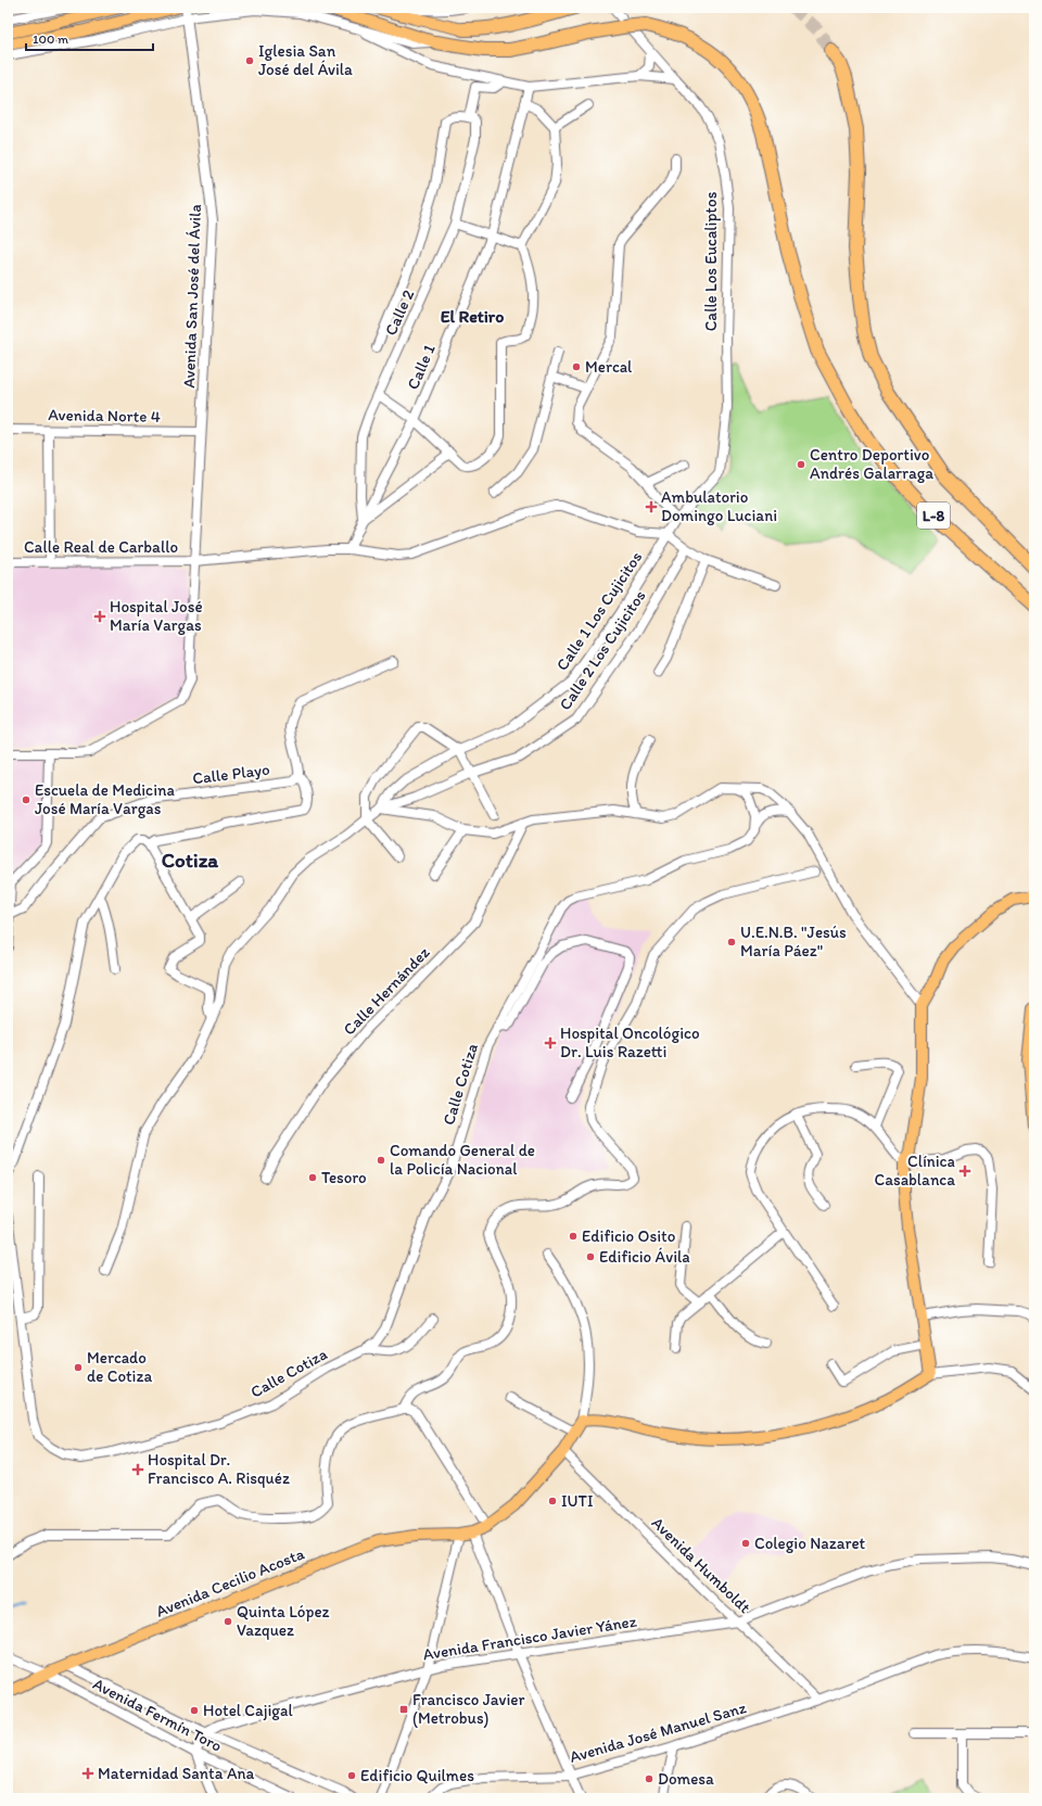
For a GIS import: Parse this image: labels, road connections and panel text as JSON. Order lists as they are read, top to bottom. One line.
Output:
{"streets":{"highway":["L-8"],"main road":["Avenida Cecilio Acosta"],"street":["Calle Los Eucaliptos","Avenida San José del Ávila","Calle 2","Calle 1","Avenida Norte 4","Calle Real de Carballo","Calle 1 Los Cujicitos","Calle 2 Los Cujicitos","Calle Playo","Calle Hernández","Calle Cotiza","Avenida Humboldt","Avenida Francisco Javier Yánez","Avenida Fermín Toro","Avenida José Manuel Sanz"]},"crossings":[["Calle Los Eucaliptos","Calle Real de Carballo"],["Calle Los Eucaliptos","Calle 1 Los Cujicitos"],["Avenida San José del Ávila","Avenida Norte 4"],["Avenida San José del Ávila","Calle Real de Carballo"],["Calle 2","Calle 1"],["Calle 1","Calle Real de Carballo"],["Calle Real de Carballo","Calle 1 Los Cujicitos"],["Calle 1 Los Cujicitos","Calle 2 Los Cujicitos"],["Avenida Humboldt","Avenida Cecilio Acosta"],["Avenida Humboldt","Avenida Francisco Javier Yánez"],["Avenida Humboldt","Avenida José Manuel Sanz"],["Avenida Cecilio Acosta","Avenida Fermín Toro"],["Avenida Francisco Javier Yánez","Avenida Fermín Toro"]],"districts":["El Retiro","Cotiza"],"places":{"other":["Iglesia San José del Ávila","Mercal","Centro Deportivo Andrés Galarraga","Escuela de Medicina José María Vargas","U.E.N.B. \"Jesús María Páez\"","Comando General de la Policía Nacional","Tesoro","Edificio Osito","Edificio Ávila","Mercado de Cotiza","IUTI","Colegio Nazaret","Quinta López Vazquez","Hotel Cajigal","Edificio Quilmes","Domesa"],"health":["Ambulatorio Domingo Luciani","Hospital José María Vargas","Hospital Oncológico Dr. Luis Razetti","Clínica Casablanca","Hospital Dr. Francisco A. Risquéz","Maternidad Santa Ana"],"transit":["Francisco Javier (Metrobus)"]},"scale_bar":"100 m"}
